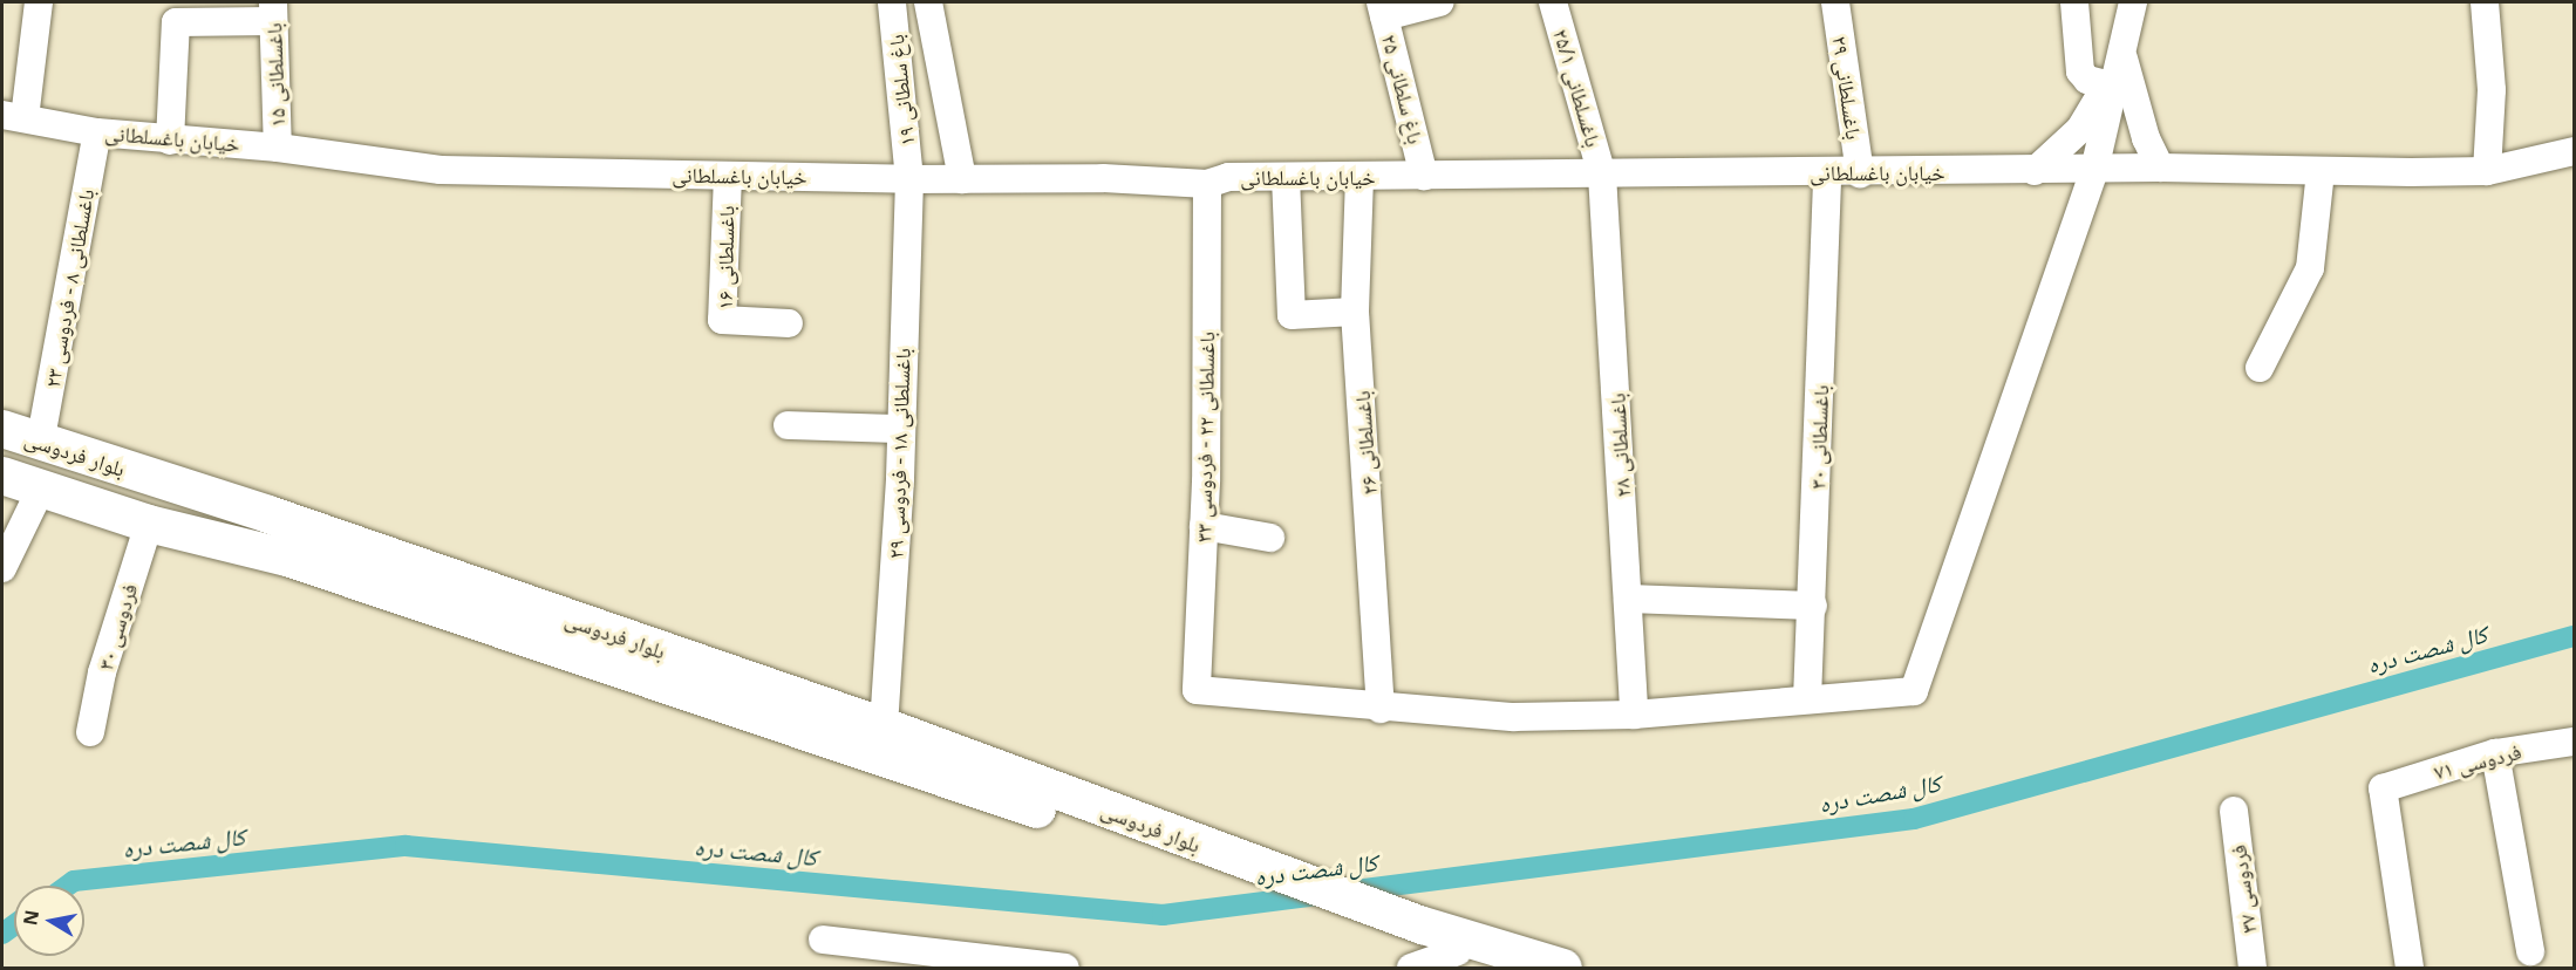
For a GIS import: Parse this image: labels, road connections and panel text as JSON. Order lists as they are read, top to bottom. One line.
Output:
{"streets":{"main road":["بلوار فردوسی"],"street":["باغسلطانی ۱۵","باغسلطانی ۲۵/۱","باغسلطانی ۲۹","باغ سلطانی ۲۵","باغ سلطانی ۱۹","خیابان باغسلطانی","باغسلطانی ۱۶","باغسلطانی ۸ - فردوسی ۲۳","باغسلطانی ۲۲ - فردوسی ۳۳","باغسلطانی ۳۰","باغسلطانی ۲۶","باغسلطانی ۲۸","باغسلطانی ۱۸ - فردوسی ۲۹","فردوسی ۳۰","فردوسی ۷۱","فردوسی ۳۷"]},"crossings":[["باغسلطانی ۱۵","خیابان باغسلطانی"],["باغسلطانی ۲۵/۱","خیابان باغسلطانی"],["باغسلطانی ۲۵/۱","باغسلطانی ۲۸"],["باغسلطانی ۲۹","خیابان باغسلطانی"],["باغ سلطانی ۲۵","خیابان باغسلطانی"],["باغ سلطانی ۱۹","خیابان باغسلطانی"],["باغ سلطانی ۱۹","باغسلطانی ۱۸ - فردوسی ۲۹"],["خیابان باغسلطانی","باغسلطانی ۱۶"],["خیابان باغسلطانی","باغسلطانی ۸ - فردوسی ۲۳"],["خیابان باغسلطانی","باغسلطانی ۲۲ - فردوسی ۳۳"],["خیابان باغسلطانی","باغسلطانی ۳۰"],["خیابان باغسلطانی","باغسلطانی ۲۶"],["خیابان باغسلطانی","باغسلطانی ۲۸"],["خیابان باغسلطانی","باغسلطانی ۱۸ - فردوسی ۲۹"],["باغسلطانی ۸ - فردوسی ۲۳","بلوار فردوسی"],["باغسلطانی ۲۲ - فردوسی ۳۳","باغسلطانی ۲۶"],["بلوار فردوسی","باغسلطانی ۱۸ - فردوسی ۲۹"],["بلوار فردوسی","فردوسی ۳۰"]],"water":["کال شصت دره"],"north":"left"}
